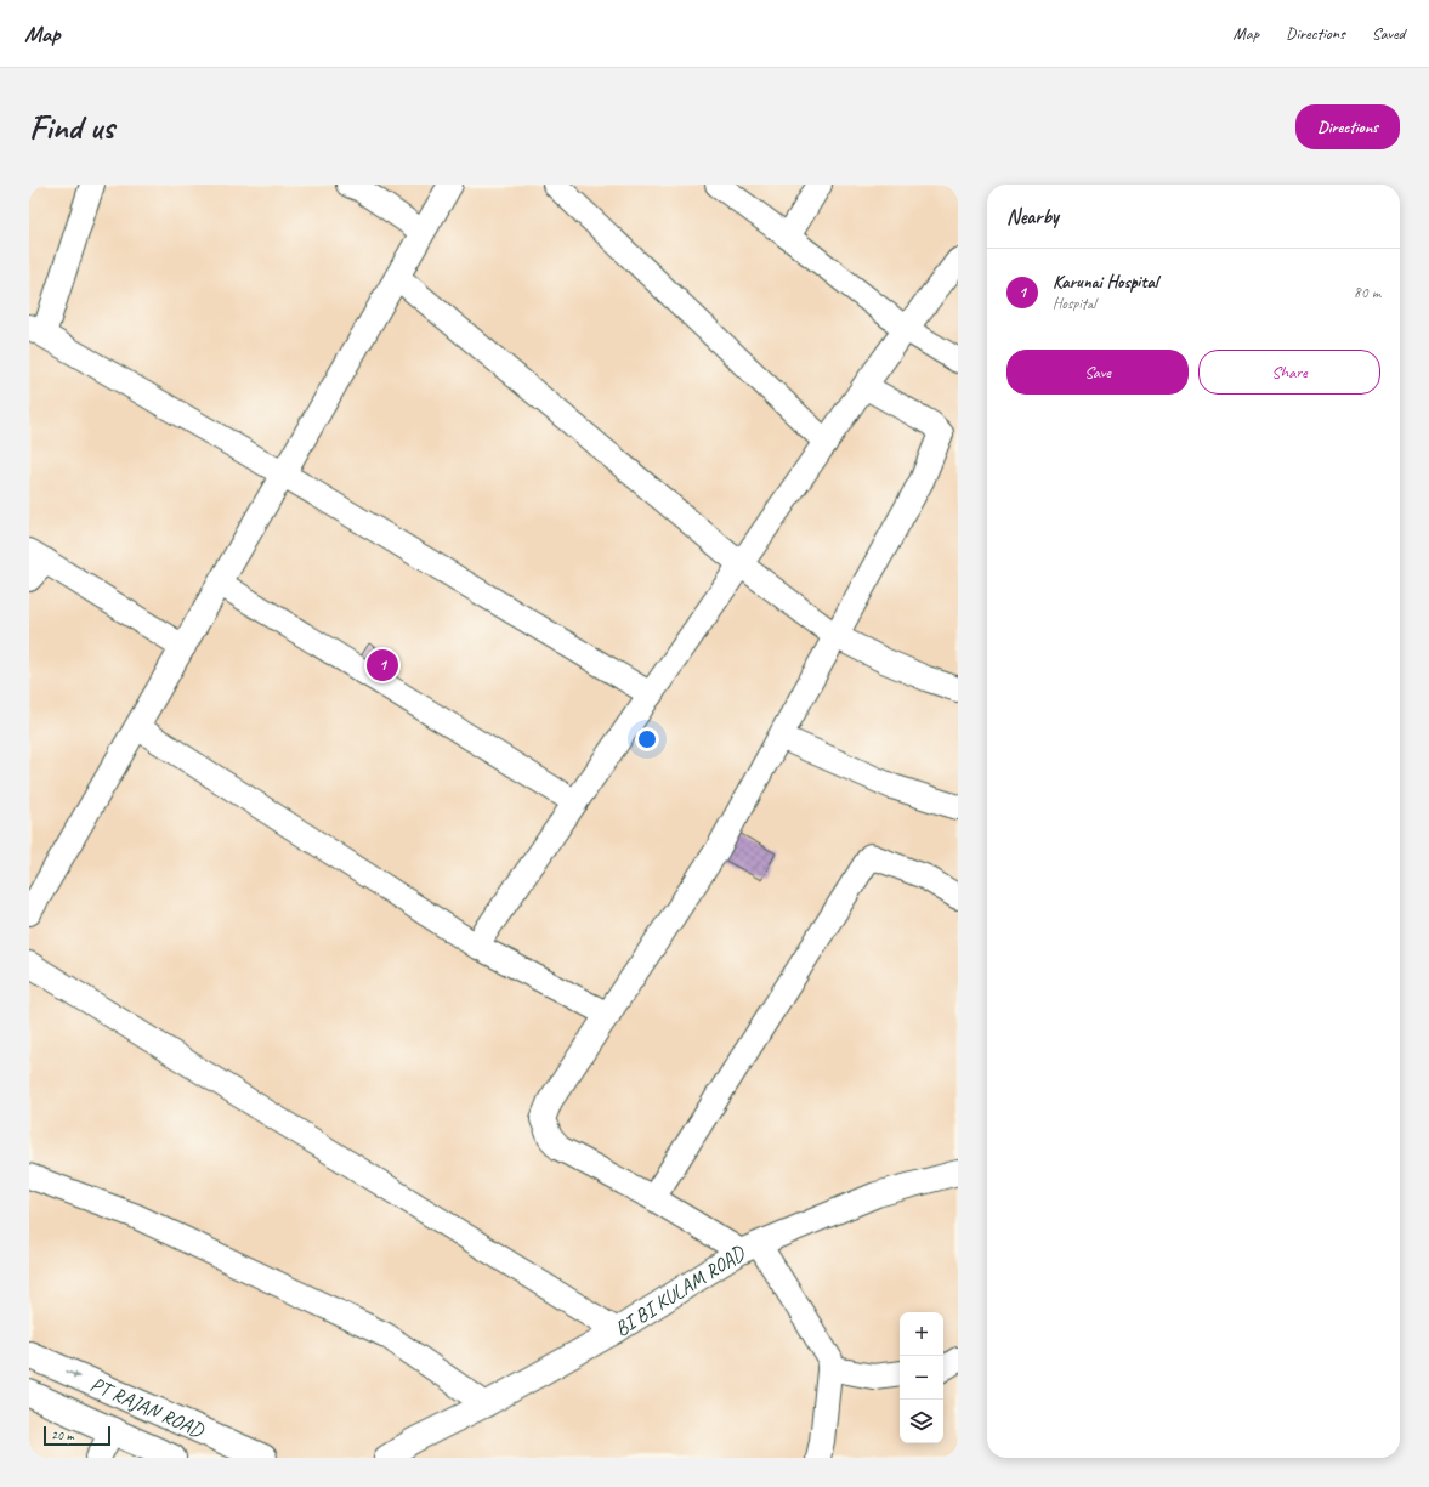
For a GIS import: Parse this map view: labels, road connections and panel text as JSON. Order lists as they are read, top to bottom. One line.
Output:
{"streets":{"main road":["PT RAJAN ROAD"],"street":["BI BI KULAM ROAD"]},"scale_bar":"20 m","page":{"header":"Map","nav":["Map","Directions","Saved"],"buttons":["Directions",["Save","Share"]],"title":"Find us","heading":"Nearby","list":[{"mark":"1","name":"Karunai Hospital","note":"Hospital","value":"80 m"}],"pins":"1","map_buttons":["+","−"],"scale":"20 m"}}
